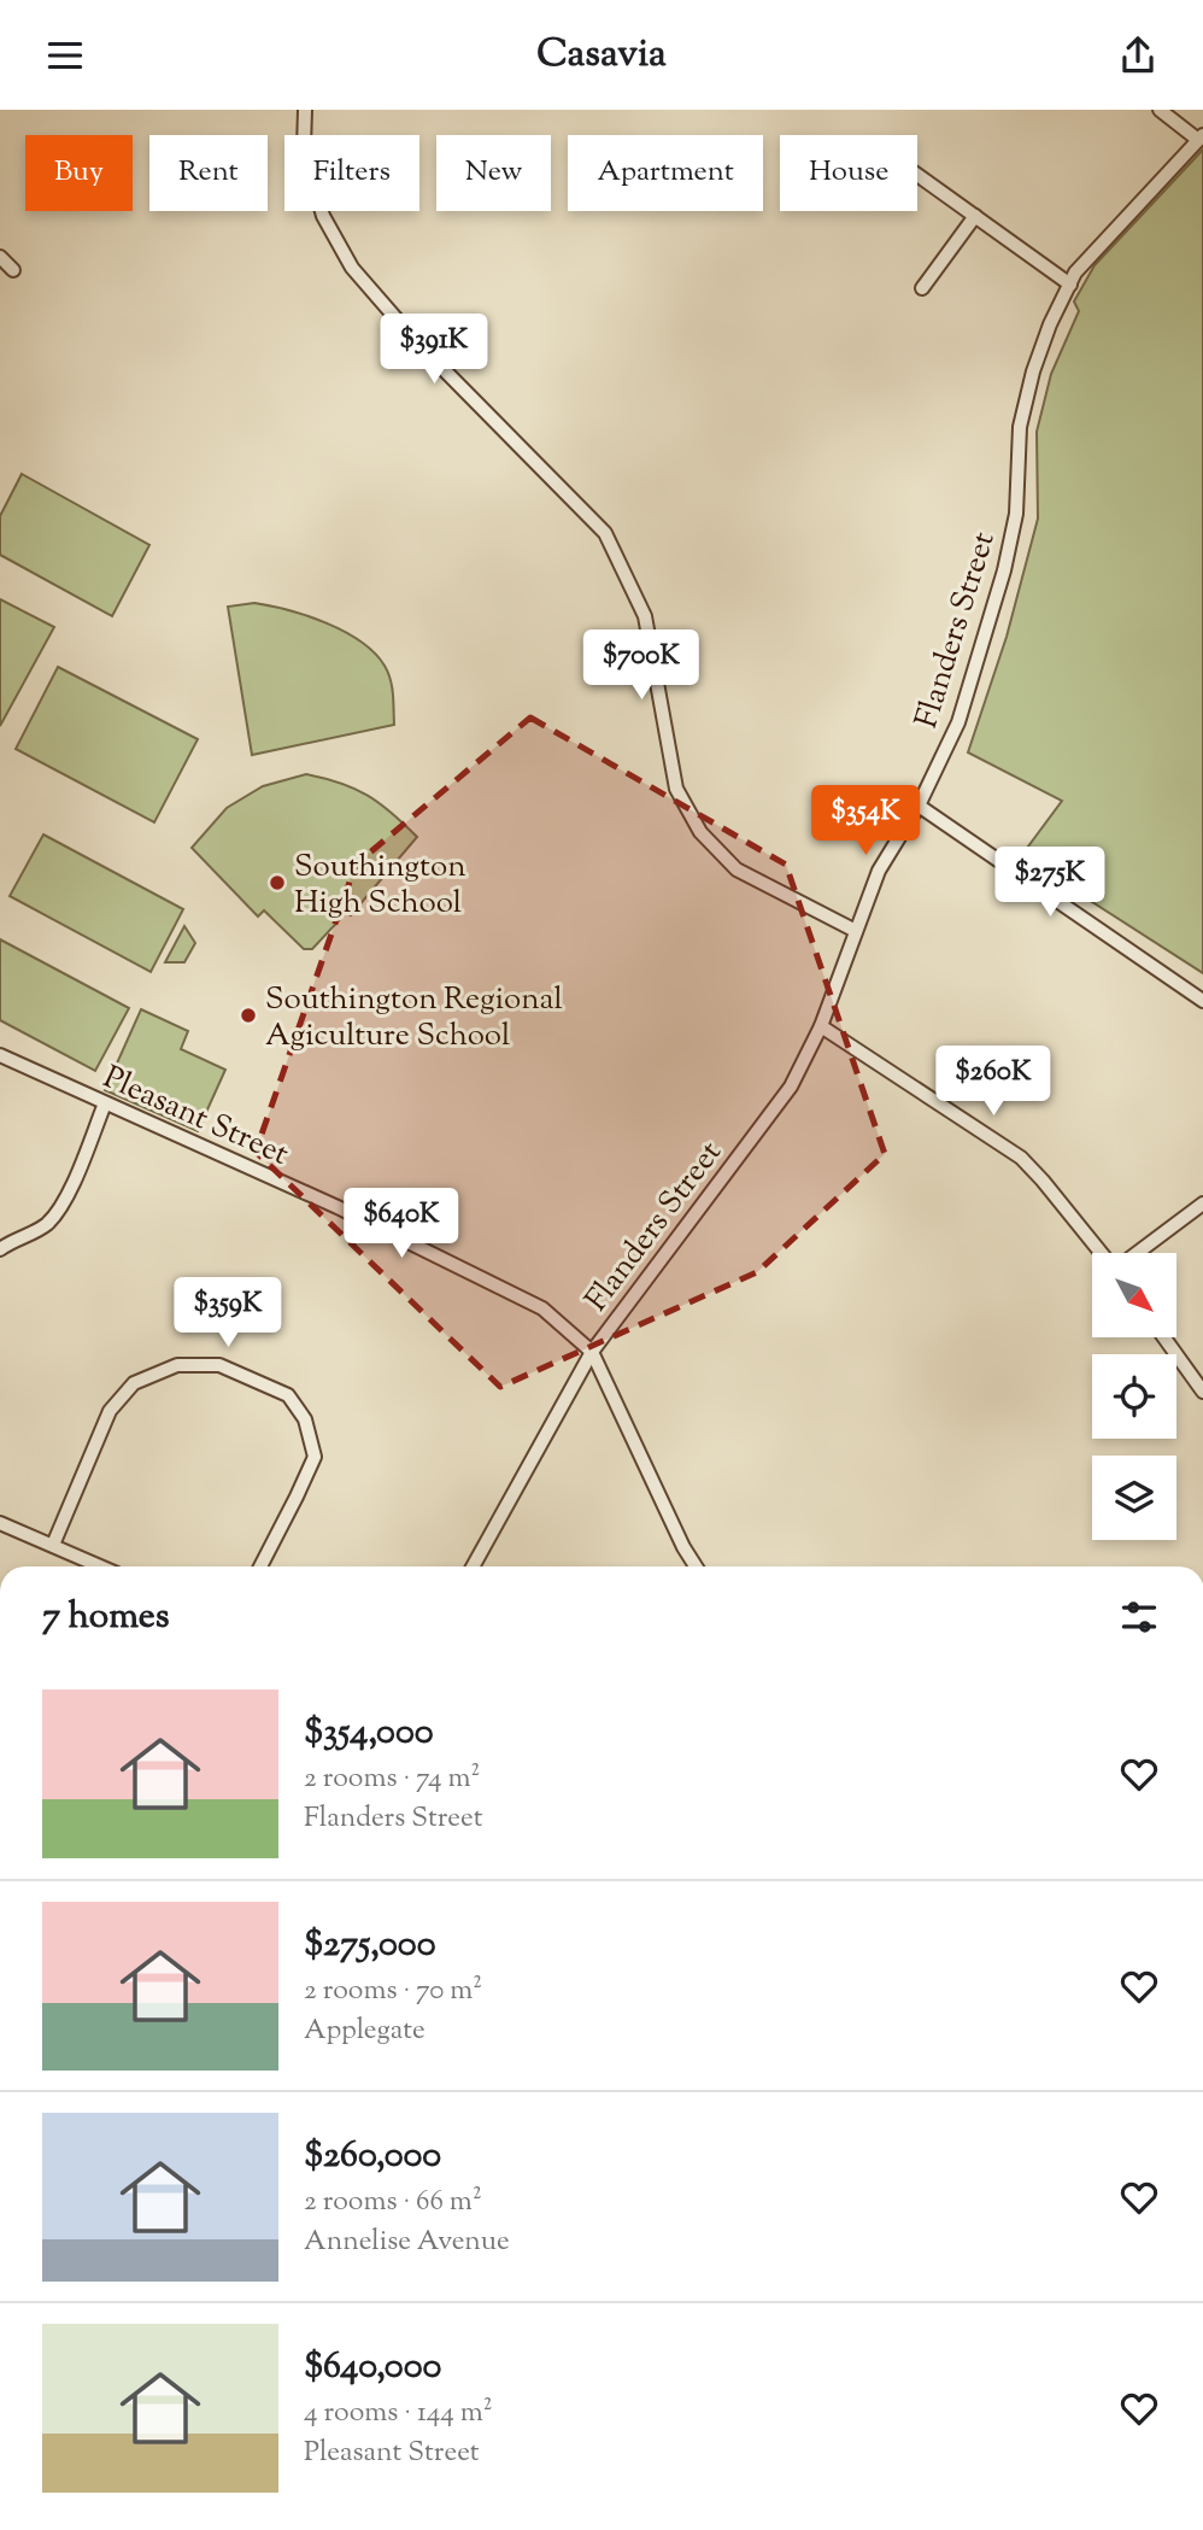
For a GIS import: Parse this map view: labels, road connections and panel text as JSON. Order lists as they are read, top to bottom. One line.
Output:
{"streets":{"street":["Flanders Street","Pleasant Street"]},"crossings":[["Flanders Street","Pleasant Street"]],"places":["Southington High School","Southington Regional Agiculture School"],"north":"bottom right","page":{"header":"Casavia","chip":["Buy","Rent","Filters","New","Apartment","House"],"price":["$391K","$700K","$354K","$275K","$260K","$640K","$359K"],"heading":"7 homes","list":[{"name":"$354,000","note":"2 rooms · 74 m² · Flanders Street"},{"name":"$275,000","note":"2 rooms · 70 m² · Applegate"},{"name":"$260,000","note":"2 rooms · 66 m² · Annelise Avenue"},{"name":"$640,000","note":"4 rooms · 144 m² · Pleasant Street"}]}}
